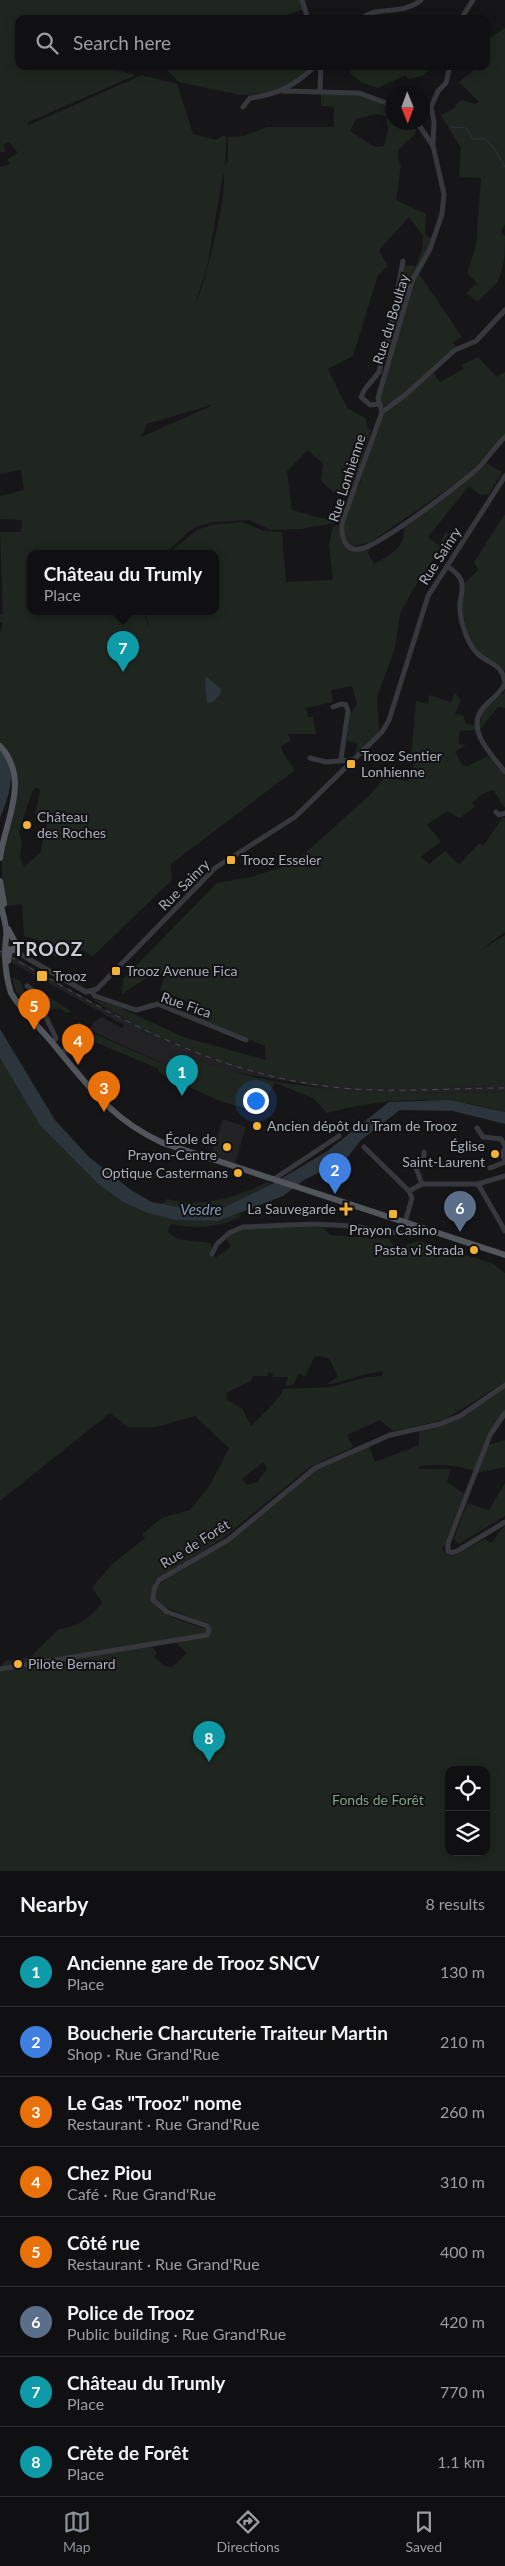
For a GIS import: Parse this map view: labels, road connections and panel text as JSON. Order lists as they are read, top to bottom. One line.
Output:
{"streets":{"street":["Rue du Boultay","Rue Lonhienne","Rue Sainry","Rue Fica","Rue de Forêt"]},"crossings":[["Rue Sainry","Rue Fica"]],"districts":["TROOZ"],"water":["Vesdre"],"parks":["Fonds de Forêt"],"places":{"transit":["Trooz Sentier Lonhienne","Trooz Esseler","Trooz Avenue Fica","Trooz","Prayon Casino"],"other":["Château des Roches","Ancien dépôt du Tram de Trooz","École de Prayon-Centre","Église Saint-Laurent","Optique Castermans","Pasta vi Strada","Pilote Bernard"],"health":["La Sauvegarde"]},"north":"bottom","page":{"search":"Search here","popup":["Château du Trumly","Place"],"pins":["7","5","4","1","3","2","6","8"],"heading":["Nearby","8 results"],"list":[{"mark":"1","name":"Ancienne gare de Trooz SNCV","note":"Place","value":"130 m"},{"mark":"2","name":"Boucherie Charcuterie Traiteur Martin","note":"Shop · Rue Grand'Rue","value":"210 m"},{"mark":"3","name":"Le Gas \"Trooz\" nome","note":"Restaurant · Rue Grand'Rue","value":"260 m"},{"mark":"4","name":"Chez Piou","note":"Café · Rue Grand'Rue","value":"310 m"},{"mark":"5","name":"Côté rue","note":"Restaurant · Rue Grand'Rue","value":"400 m"},{"mark":"6","name":"Police de Trooz","note":"Public building · Rue Grand'Rue","value":"420 m"},{"mark":"7","name":"Château du Trumly","note":"Place","value":"770 m"},{"mark":"8","name":"Crète de Forêt","note":"Place","value":"1.1 km"}],"nav":["Map","Directions","Saved"]}}
